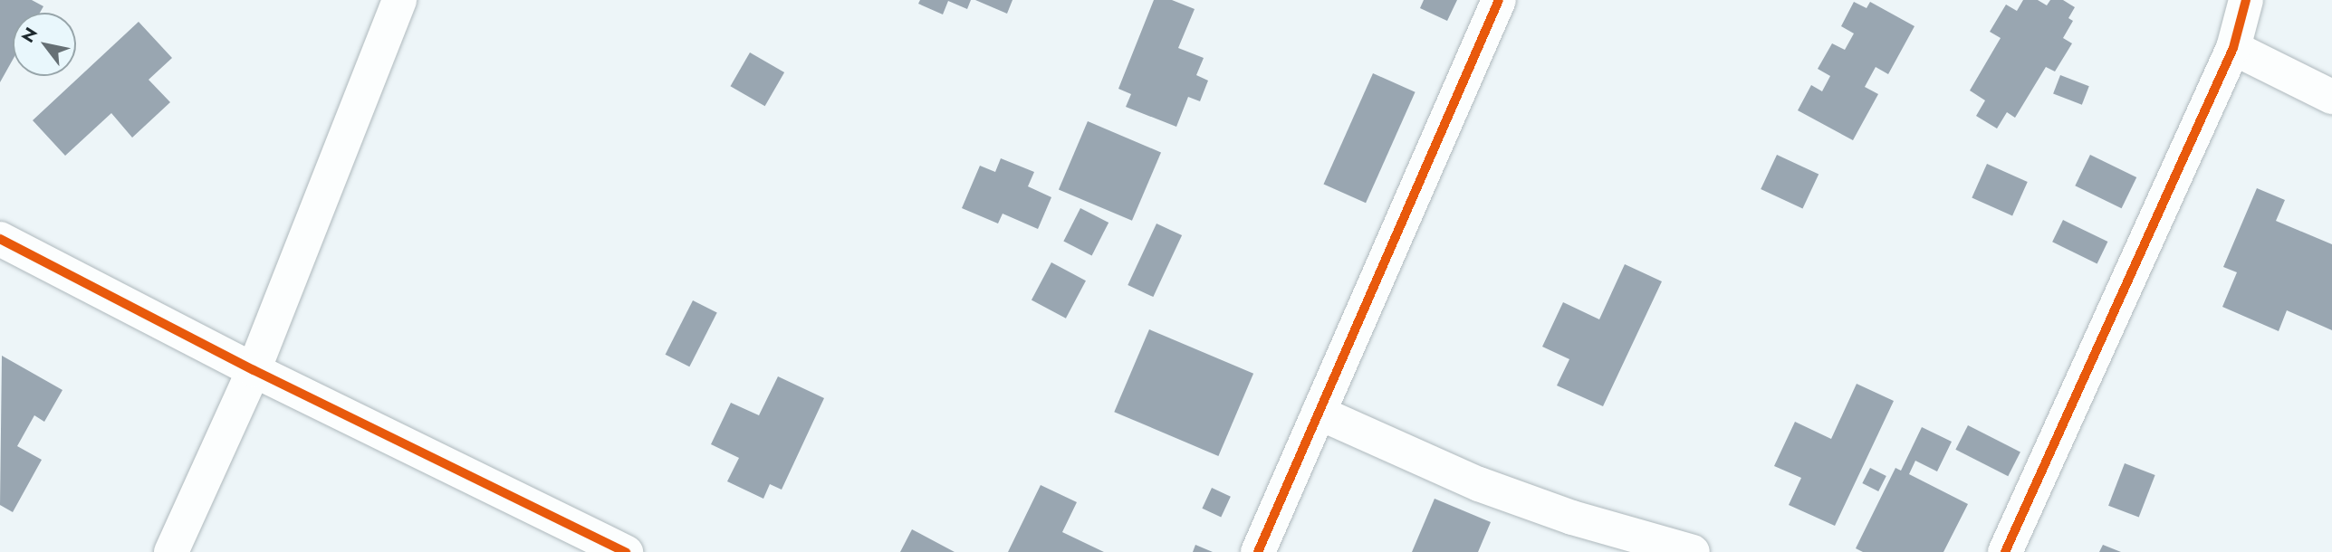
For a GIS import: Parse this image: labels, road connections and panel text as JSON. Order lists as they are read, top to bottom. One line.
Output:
{"north":"top left"}
